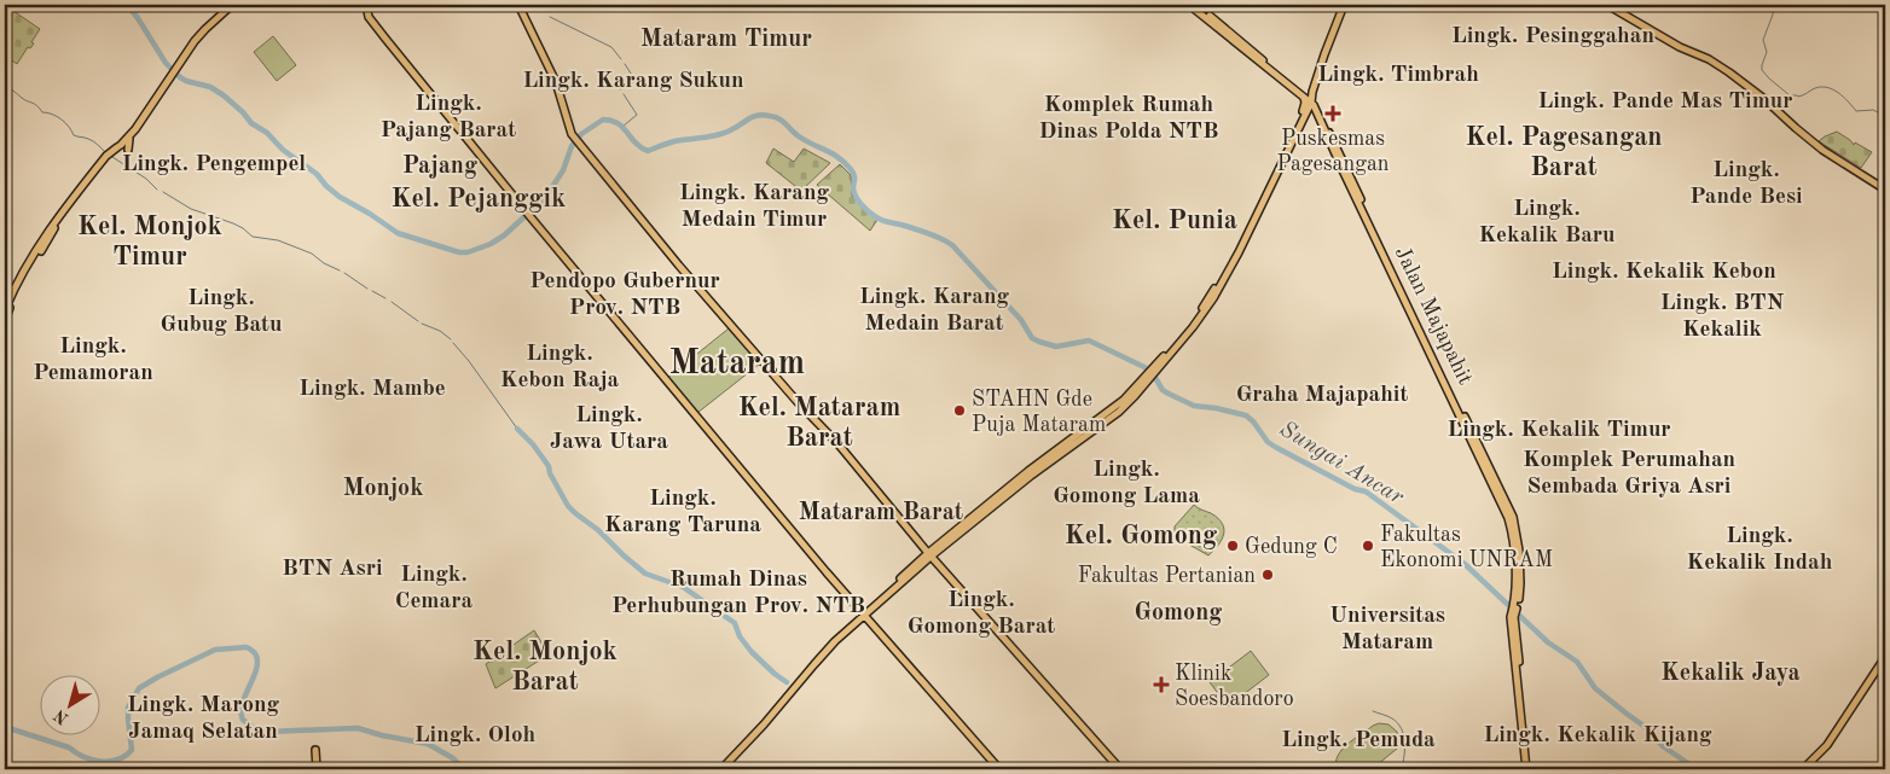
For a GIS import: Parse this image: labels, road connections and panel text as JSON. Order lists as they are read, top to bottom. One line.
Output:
{"streets":{"main road":["Jalan Majapahit"]},"districts":["Lingk. Pesinggahan","Mataram Timur","Lingk. Timbrah","Lingk. Karang Sukun","Lingk. Pande Mas Timur","Lingk. Pajang Barat","Komplek Rumah Dinas Polda NTB","Kel. Pagesangan Barat","Lingk. Pengempel","Pajang","Lingk. Pande Besi","Lingk. Karang Medain Timur","Kel. Pejanggik","Lingk. Kekalik Baru","Kel. Punia","Kel. Monjok Timur","Lingk. Kekalik Kebon","Pendopo Gubernur Prov. NTB","Lingk. Karang Medain Barat","Lingk. Gubug Batu","Lingk. BTN Kekalik","Lingk. Pemamoran","Lingk. Kebon Raja","Mataram","Lingk. Mambe","Graha Majapahit","Kel. Mataram Barat","Lingk. Jawa Utara","Lingk. Kekalik Timur","Komplek Perumahan Sembada Griya Asri","Lingk. Gomong Lama","Monjok","Lingk. Karang Taruna","Mataram Barat","Kel. Gomong","Lingk. Kekalik Indah","BTN Asri","Lingk. Cemara","Rumah Dinas Perhubungan Prov. NTB","Lingk. Gomong Barat","Gomong","Universitas Mataram","Kel. Monjok Barat","Kekalik Jaya","Lingk. Marong Jamaq Selatan","Lingk. Oloh","Lingk. Kekalik Kijang","Lingk. Pemuda"],"water":["Sungai Ancar"],"places":{"health":["Puskesmas Pagesangan","Klinik Soesbandoro"],"other":["STAHN Gde Puja Mataram","Gedung C","Fakultas Ekonomi UNRAM","Fakultas Pertanian"]},"north":"bottom left"}
